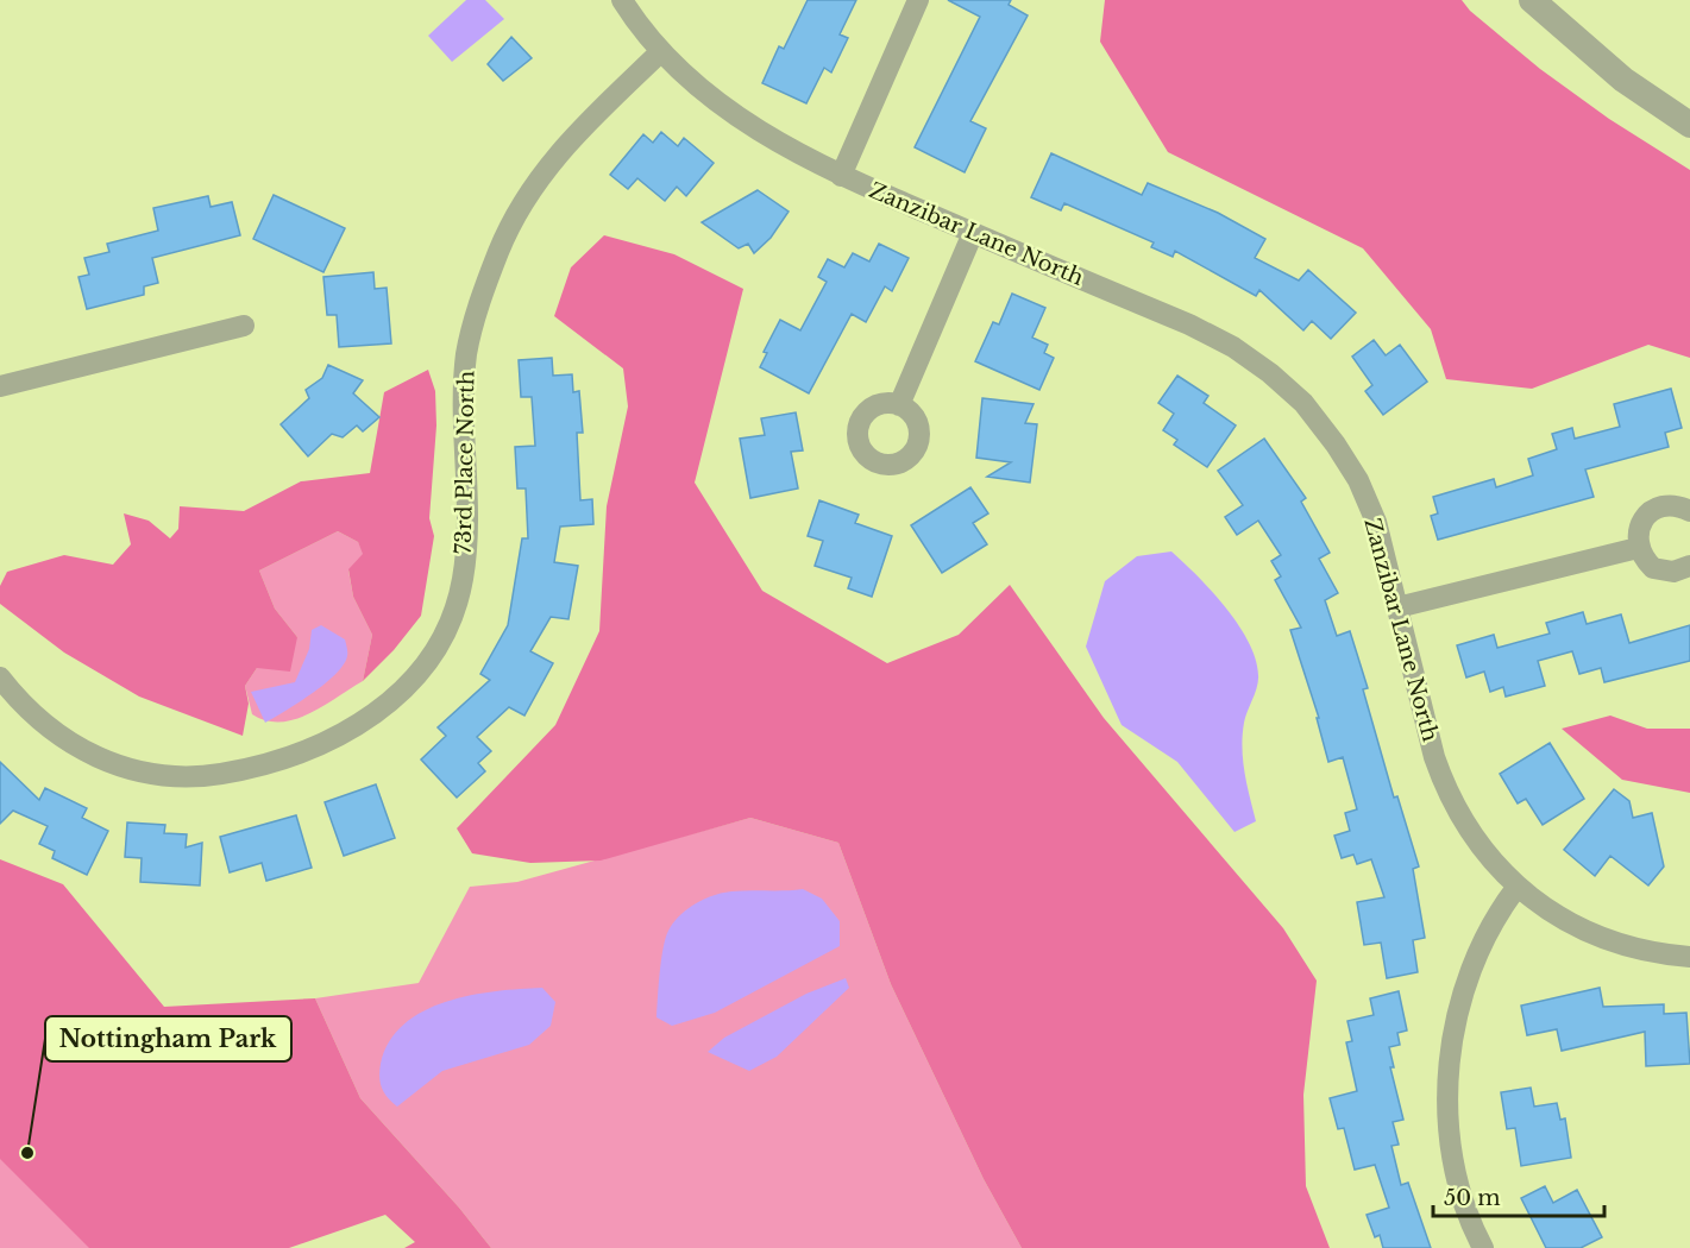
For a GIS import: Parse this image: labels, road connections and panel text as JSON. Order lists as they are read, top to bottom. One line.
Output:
{"streets":{"street":["Zanzibar Lane North","73rd Place North"]},"crossings":[["Zanzibar Lane North","73rd Place North"]],"places":["Nottingham Park"],"scale_bar":"50 m"}
